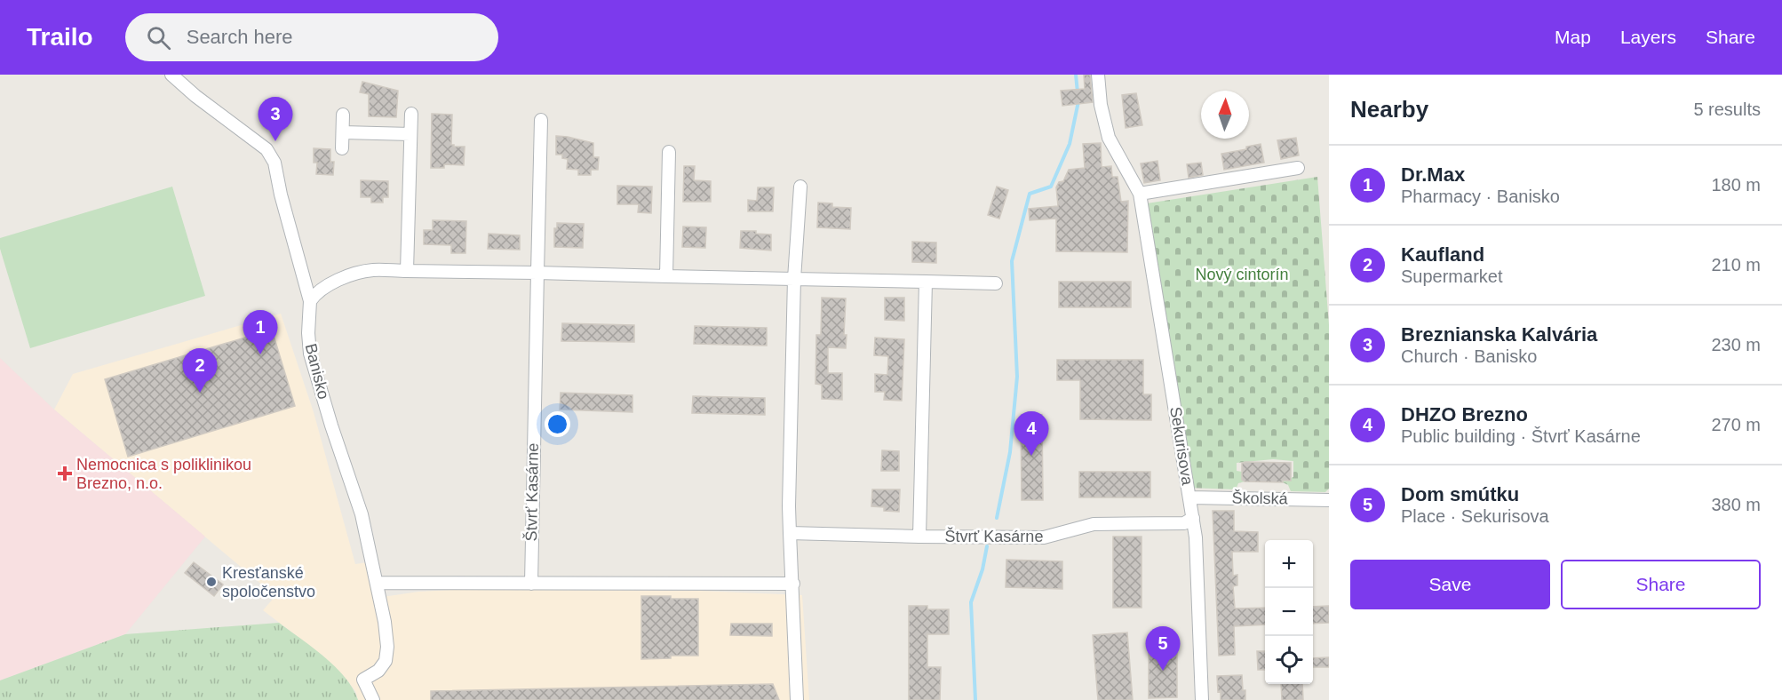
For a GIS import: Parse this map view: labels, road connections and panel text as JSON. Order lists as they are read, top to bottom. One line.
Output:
{"streets":{"street":["Banisko","Sekurisova","Štvrť Kasárne","Školská"]},"crossings":[["Sekurisova","Štvrť Kasárne"],["Sekurisova","Školská"]],"parks":["Nový cintorín"],"places":{"health":["Nemocnica s poliklinikou Brezno, n.o."],"other":["Kresťanské spoločenstvo"]},"north":"top","page":{"header":"Trailo","search":"Search here","nav":["Map","Layers","Share"],"heading":["Nearby","5 results"],"pins":["3","1","2","4","5"],"list":[{"mark":"1","name":"Dr.Max","note":"Pharmacy · Banisko","value":"180 m"},{"mark":"2","name":"Kaufland","note":"Supermarket","value":"210 m"},{"mark":"3","name":"Breznianska Kalvária","note":"Church · Banisko","value":"230 m"},{"mark":"4","name":"DHZO Brezno","note":"Public building · Štvrť Kasárne","value":"270 m"},{"mark":"5","name":"Dom smútku","note":"Place · Sekurisova","value":"380 m"}],"map_buttons":["+","−"],"buttons":["Save","Share"]}}
